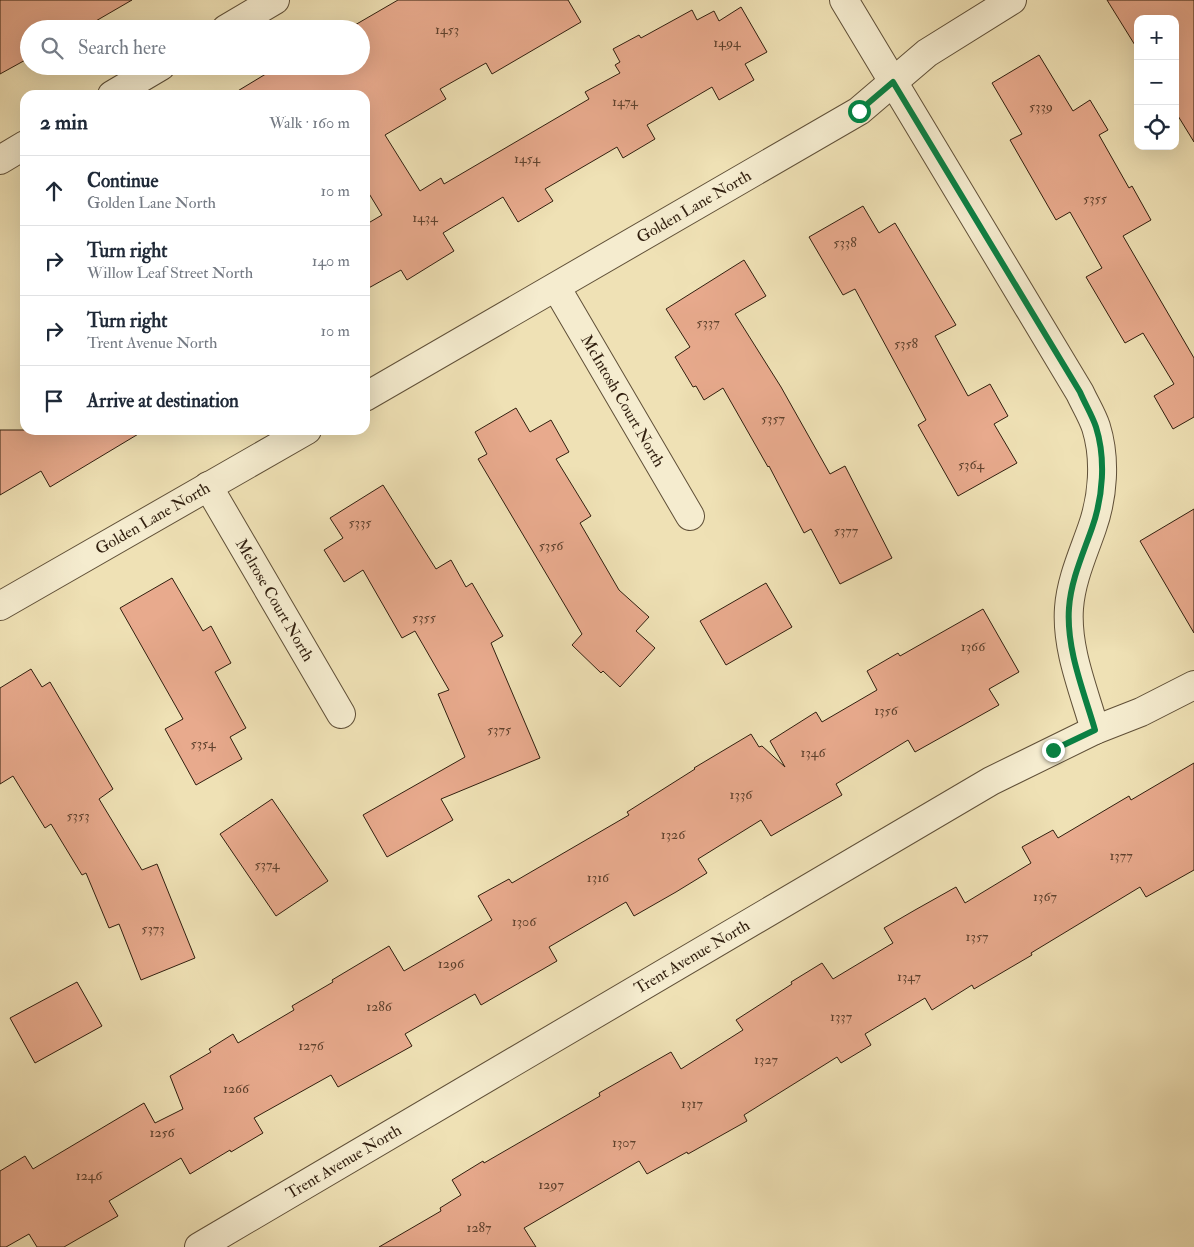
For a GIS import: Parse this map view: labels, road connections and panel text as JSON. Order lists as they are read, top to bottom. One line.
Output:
{"streets":{"street":["Golden Lane North","McIntosh Court North","Melrose Court North","Trent Avenue North"]},"crossings":[["Golden Lane North","McIntosh Court North"],["Golden Lane North","Melrose Court North"]],"house_numbers":["1453","1494","1474","5339","1454","5355","1434","5338","5337","5358","5357","5364","5335","5377","5356","5355","1366","1356","5375","5354","1346","1336","5353","1326","1377","5374","1316","1367","1306","5373","1357","1296","1347","1286","1337","1276","1327","1266","1317","1256","1307","1246","1297","1287"],"page":{"map_buttons":["+","−"],"search":"Search here","heading":["2 min","Walk · 160 m"],"list":[["Continue","Golden Lane North","10 m"],["Turn right","Willow Leaf Street North","140 m"],["Turn right","Trent Avenue North","10 m"],"Arrive at destination"]}}
